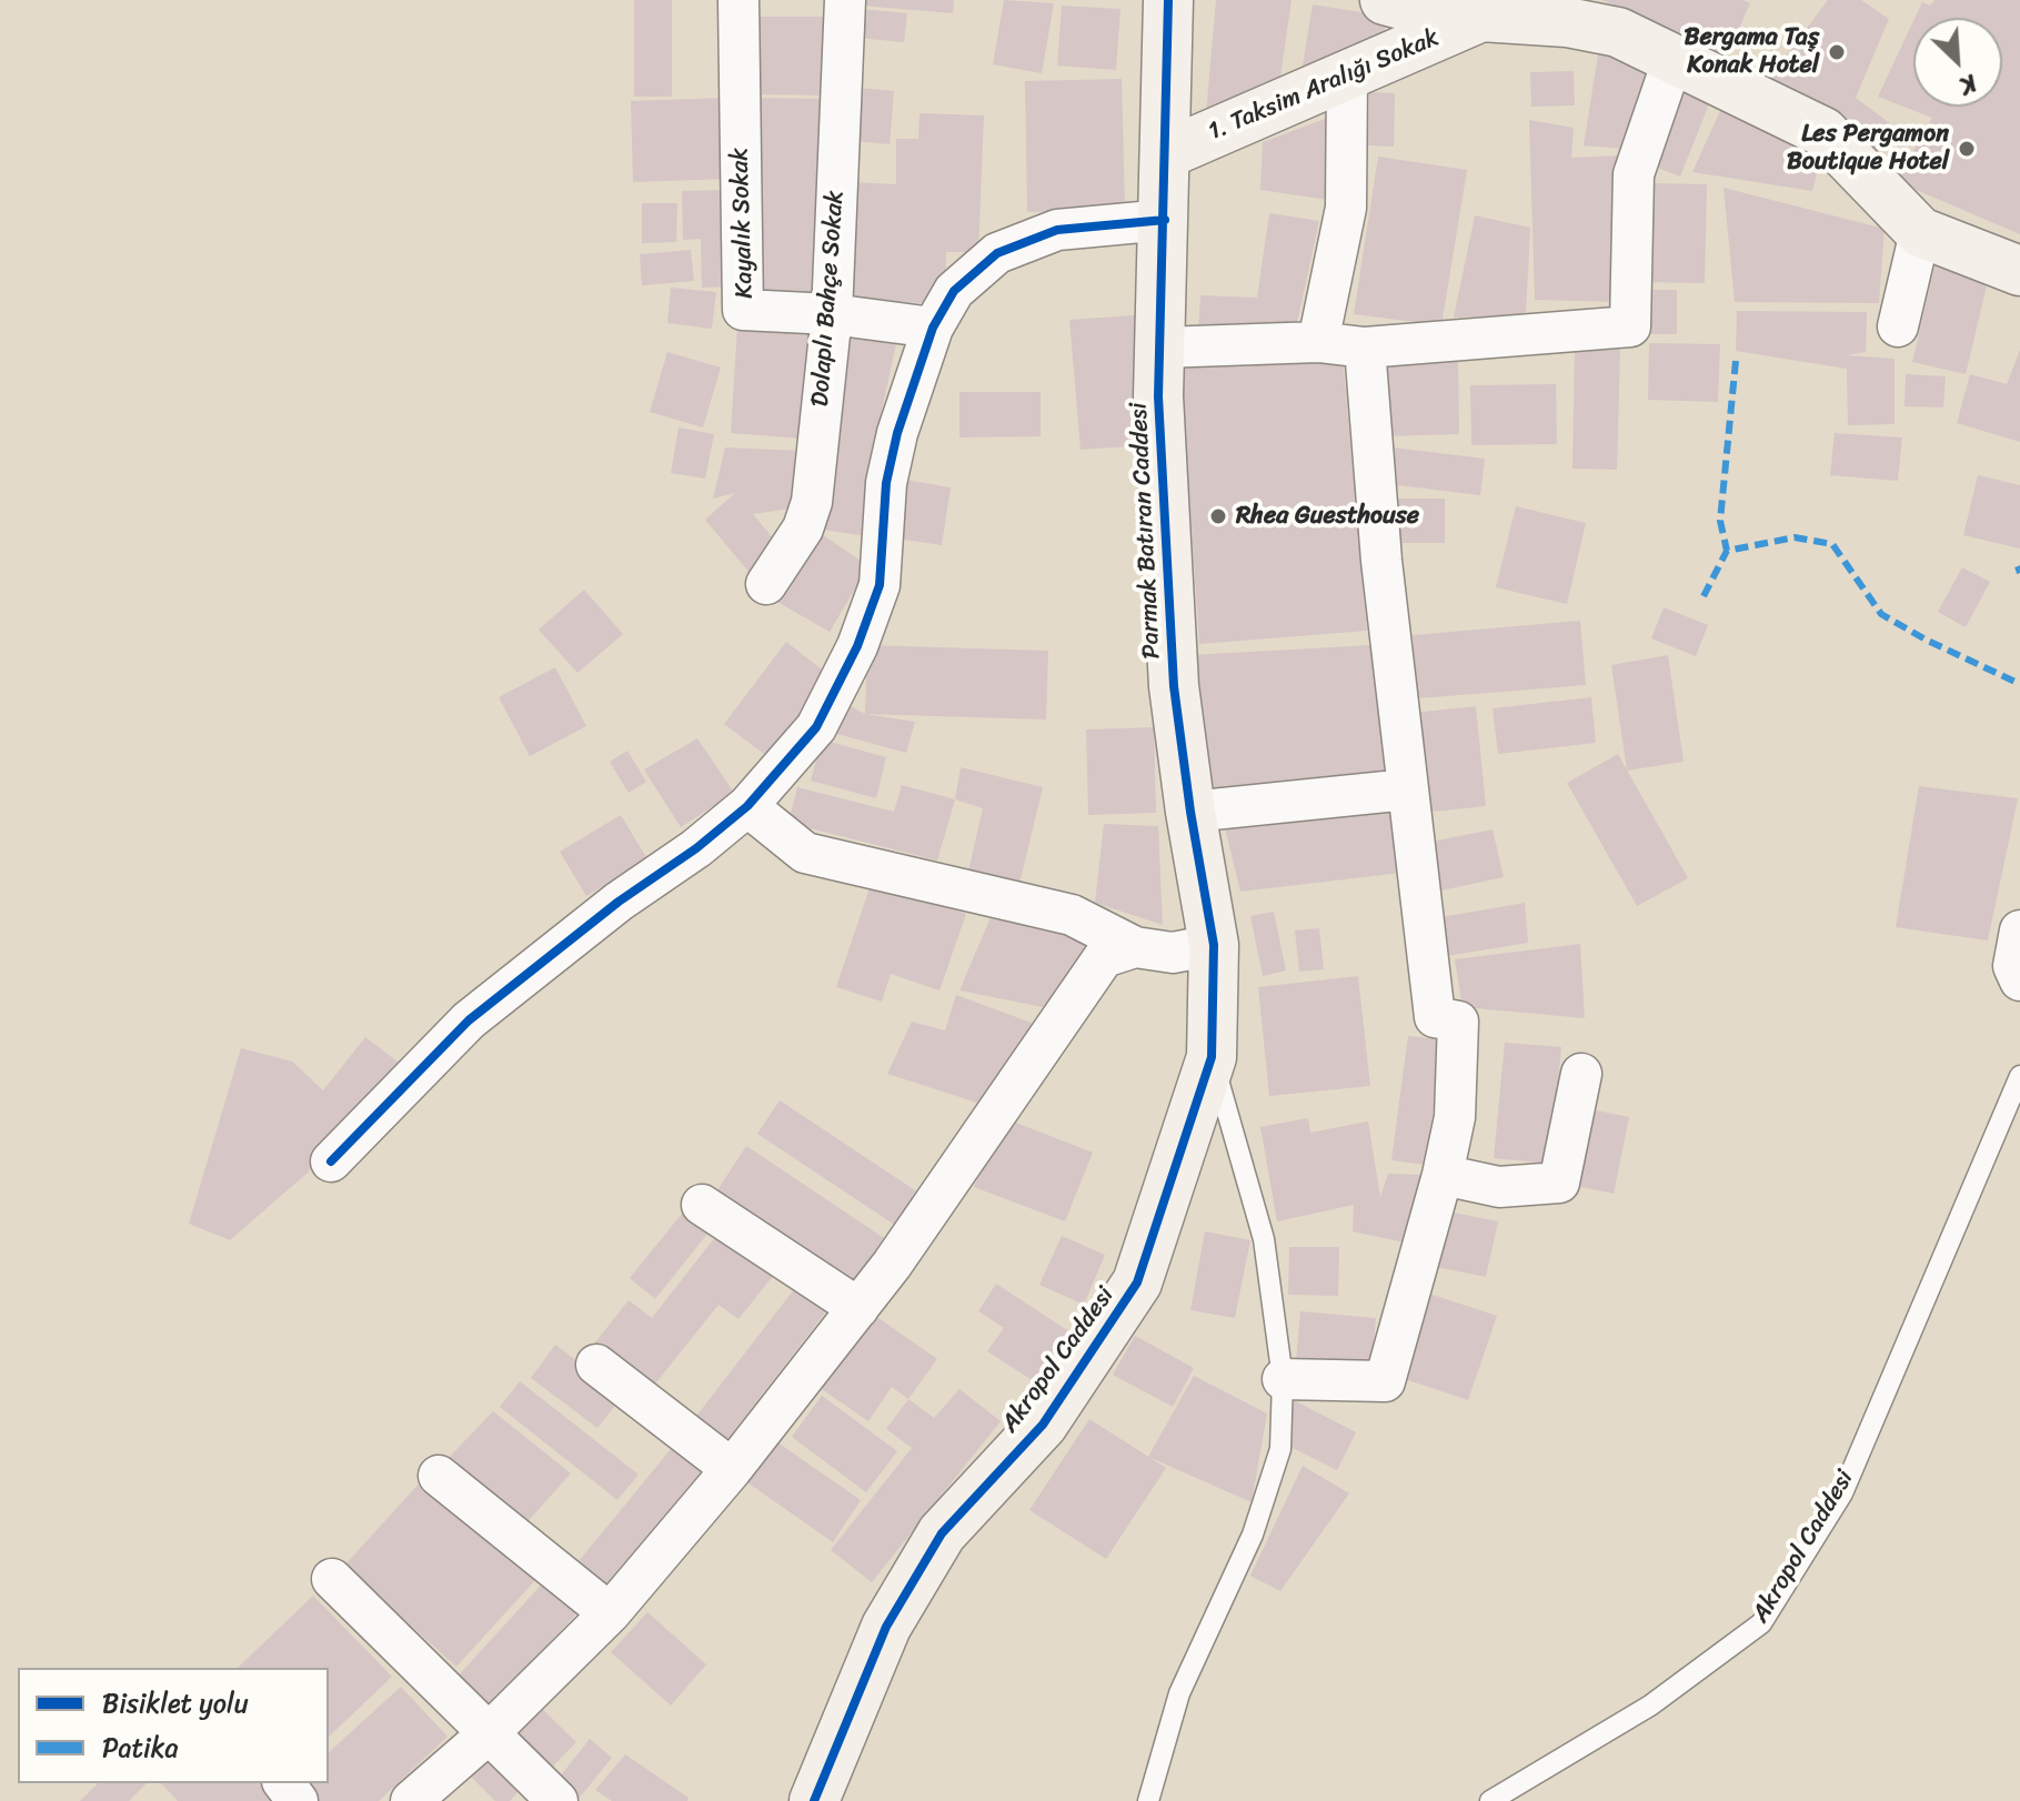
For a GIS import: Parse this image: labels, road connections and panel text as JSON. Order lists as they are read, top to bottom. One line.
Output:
{"streets":{"main road":["1. Taksim Aralığı Sokak","Parmak Batıran Caddesi","Akropol Caddesi"],"street":["Kayalık Sokak","Dolaplı Bahçe Sokak"]},"crossings":[["1. Taksim Aralığı Sokak","Parmak Batıran Caddesi"],["Kayalık Sokak","Dolaplı Bahçe Sokak"],["Parmak Batıran Caddesi","Akropol Caddesi"]],"places":["Bergama Taş Konak Hotel","Les Pergamon Boutique Hotel","Rhea Guesthouse"],"legend":["Bisiklet yolu","Patika"],"north":"bottom right"}
